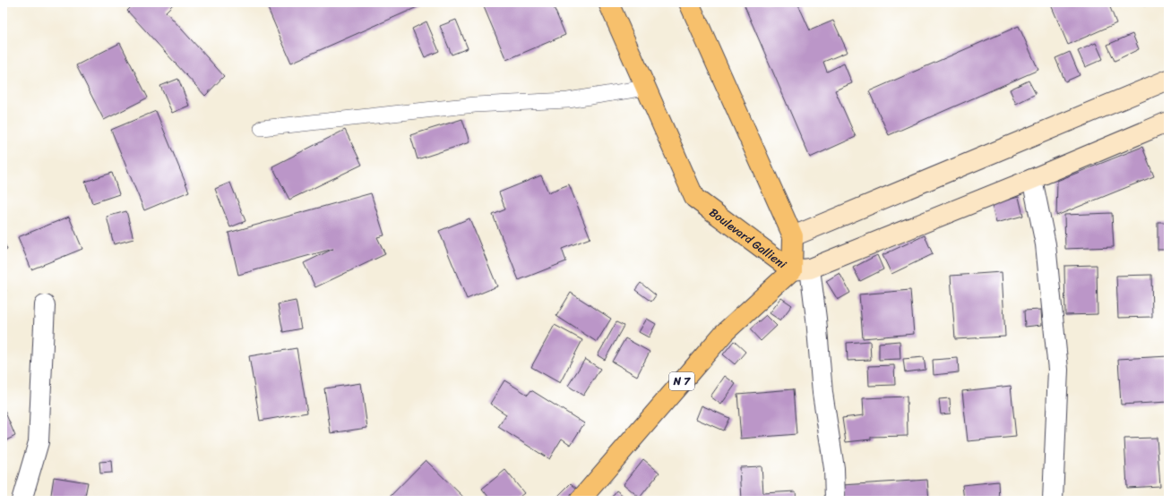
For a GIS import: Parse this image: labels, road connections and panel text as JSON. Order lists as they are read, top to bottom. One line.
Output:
{"streets":{"main road":["Boulevard Gallieni","N 7"]},"crossings":[["Boulevard Gallieni","N 7"]]}
